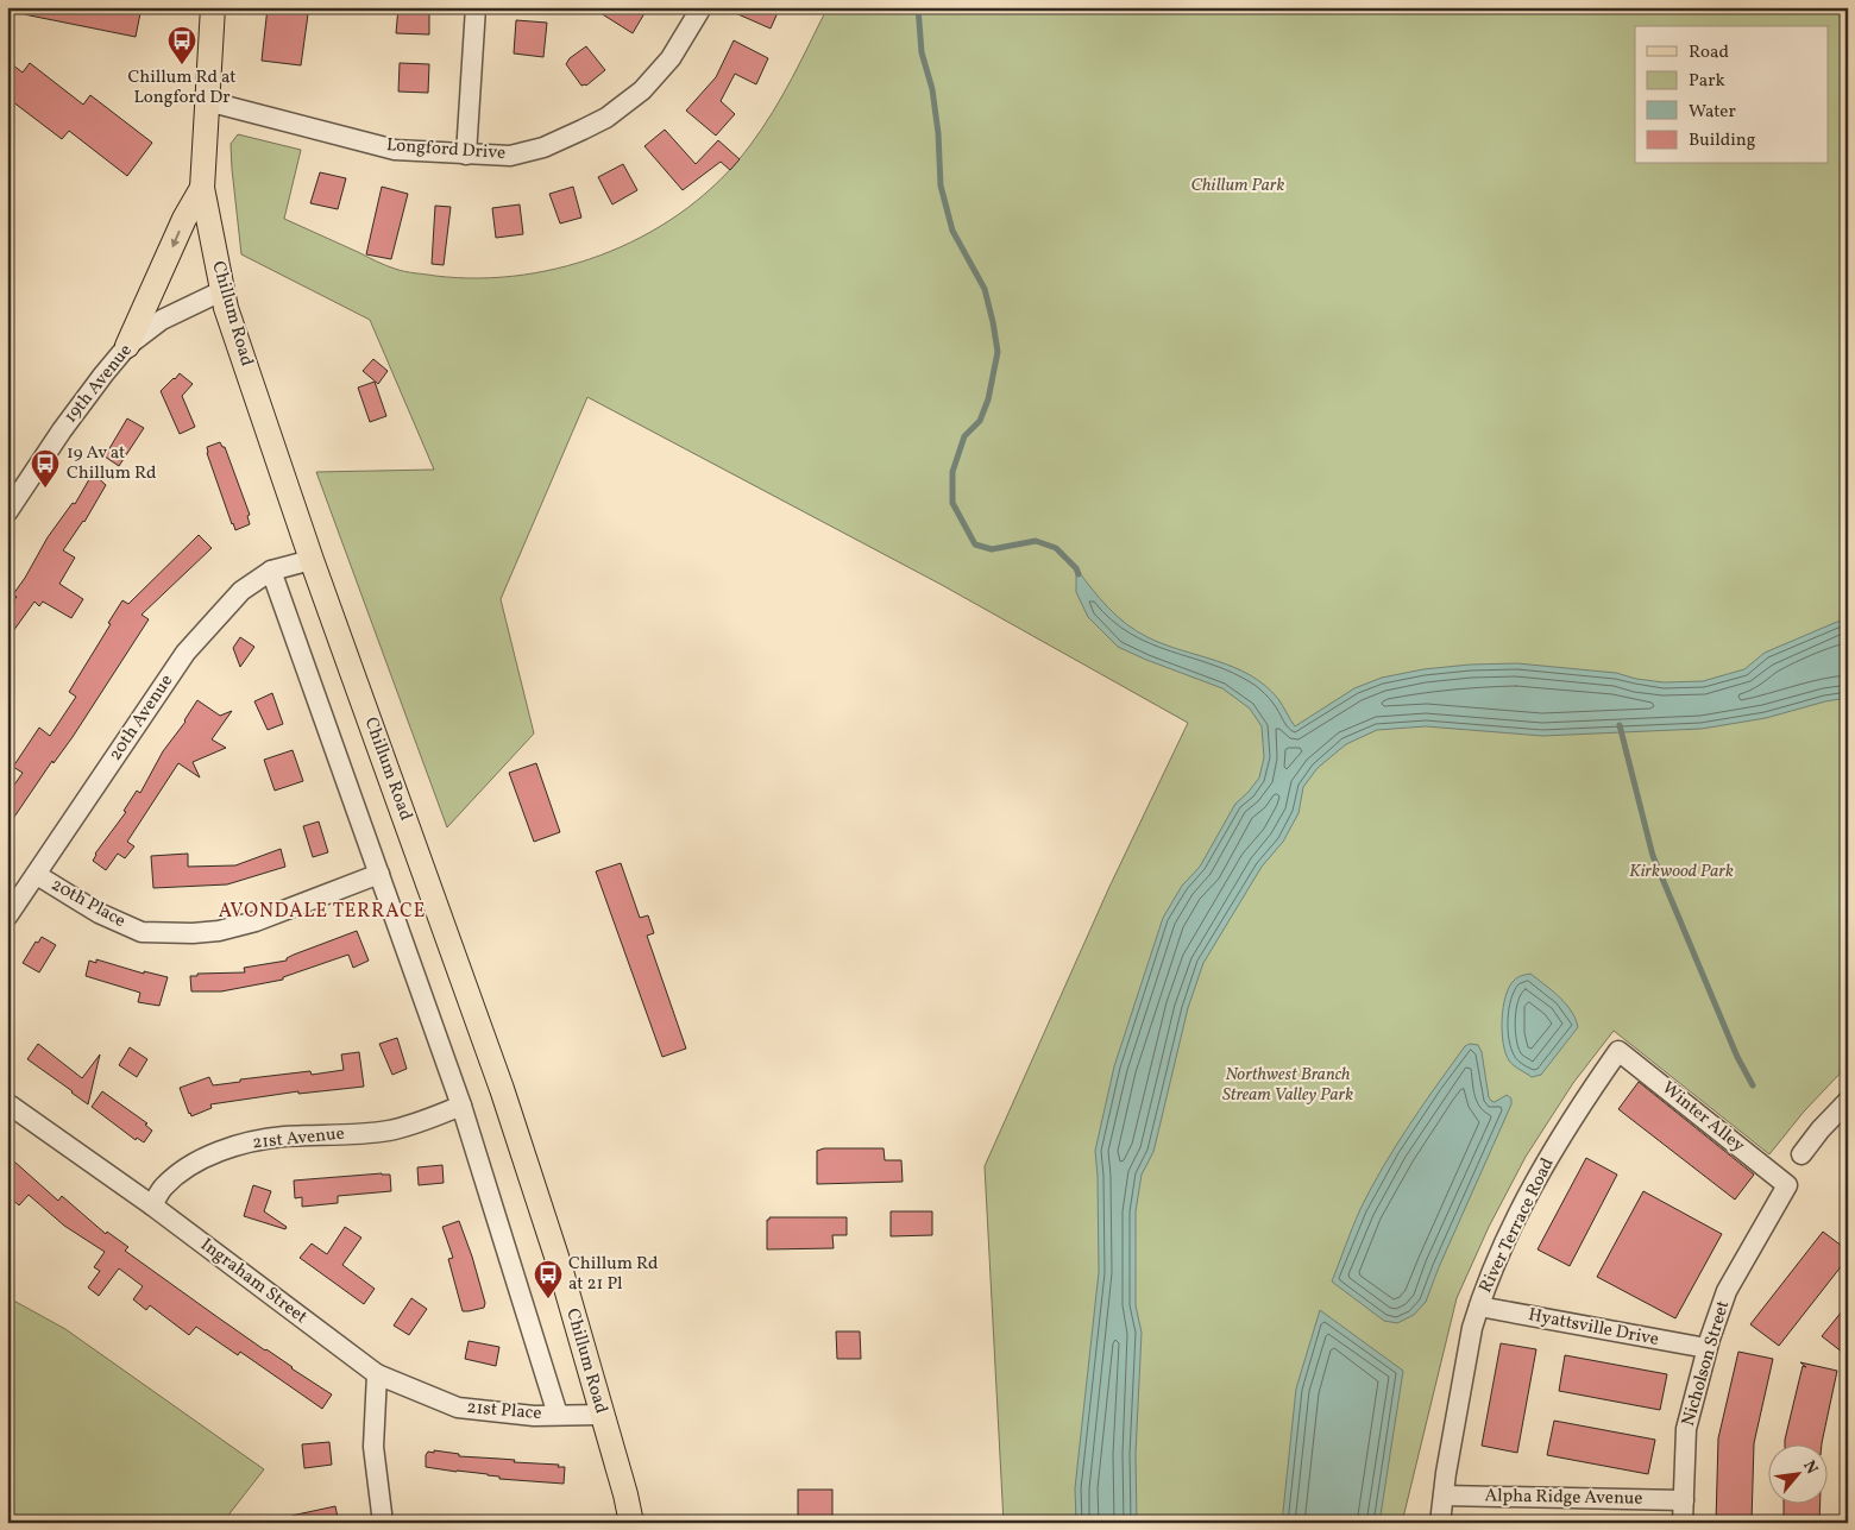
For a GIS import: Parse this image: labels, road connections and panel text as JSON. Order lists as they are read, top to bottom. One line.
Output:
{"streets":{"main road":["Chillum Road"],"street":["Longford Drive","19th Avenue","20th Avenue","20th Place","Winter Alley","21st Avenue","River Terrace Road","Ingraham Street","Hyattsville Drive","Nicholson Street","21st Place","Alpha Ridge Avenue"]},"crossings":[["Longford Drive","Chillum Road"],["Chillum Road","19th Avenue"],["Chillum Road","20th Avenue"],["Chillum Road","21st Place"],["20th Avenue","20th Place"],["Winter Alley","River Terrace Road"],["Winter Alley","Nicholson Street"],["21st Avenue","Ingraham Street"],["River Terrace Road","Hyattsville Drive"],["River Terrace Road","Alpha Ridge Avenue"],["Ingraham Street","21st Place"],["Hyattsville Drive","Nicholson Street"],["Nicholson Street","Alpha Ridge Avenue"]],"districts":["AVONDALE TERRACE"],"parks":["Chillum Park","Kirkwood Park","Northwest Branch Stream Valley Park"],"places":{"bus stop":["Chillum Rd at Longford Dr","19 Av at Chillum Rd","Chillum Rd at 21 Pl"]},"legend":["Road","Park","Water","Building"],"north":"top right"}
